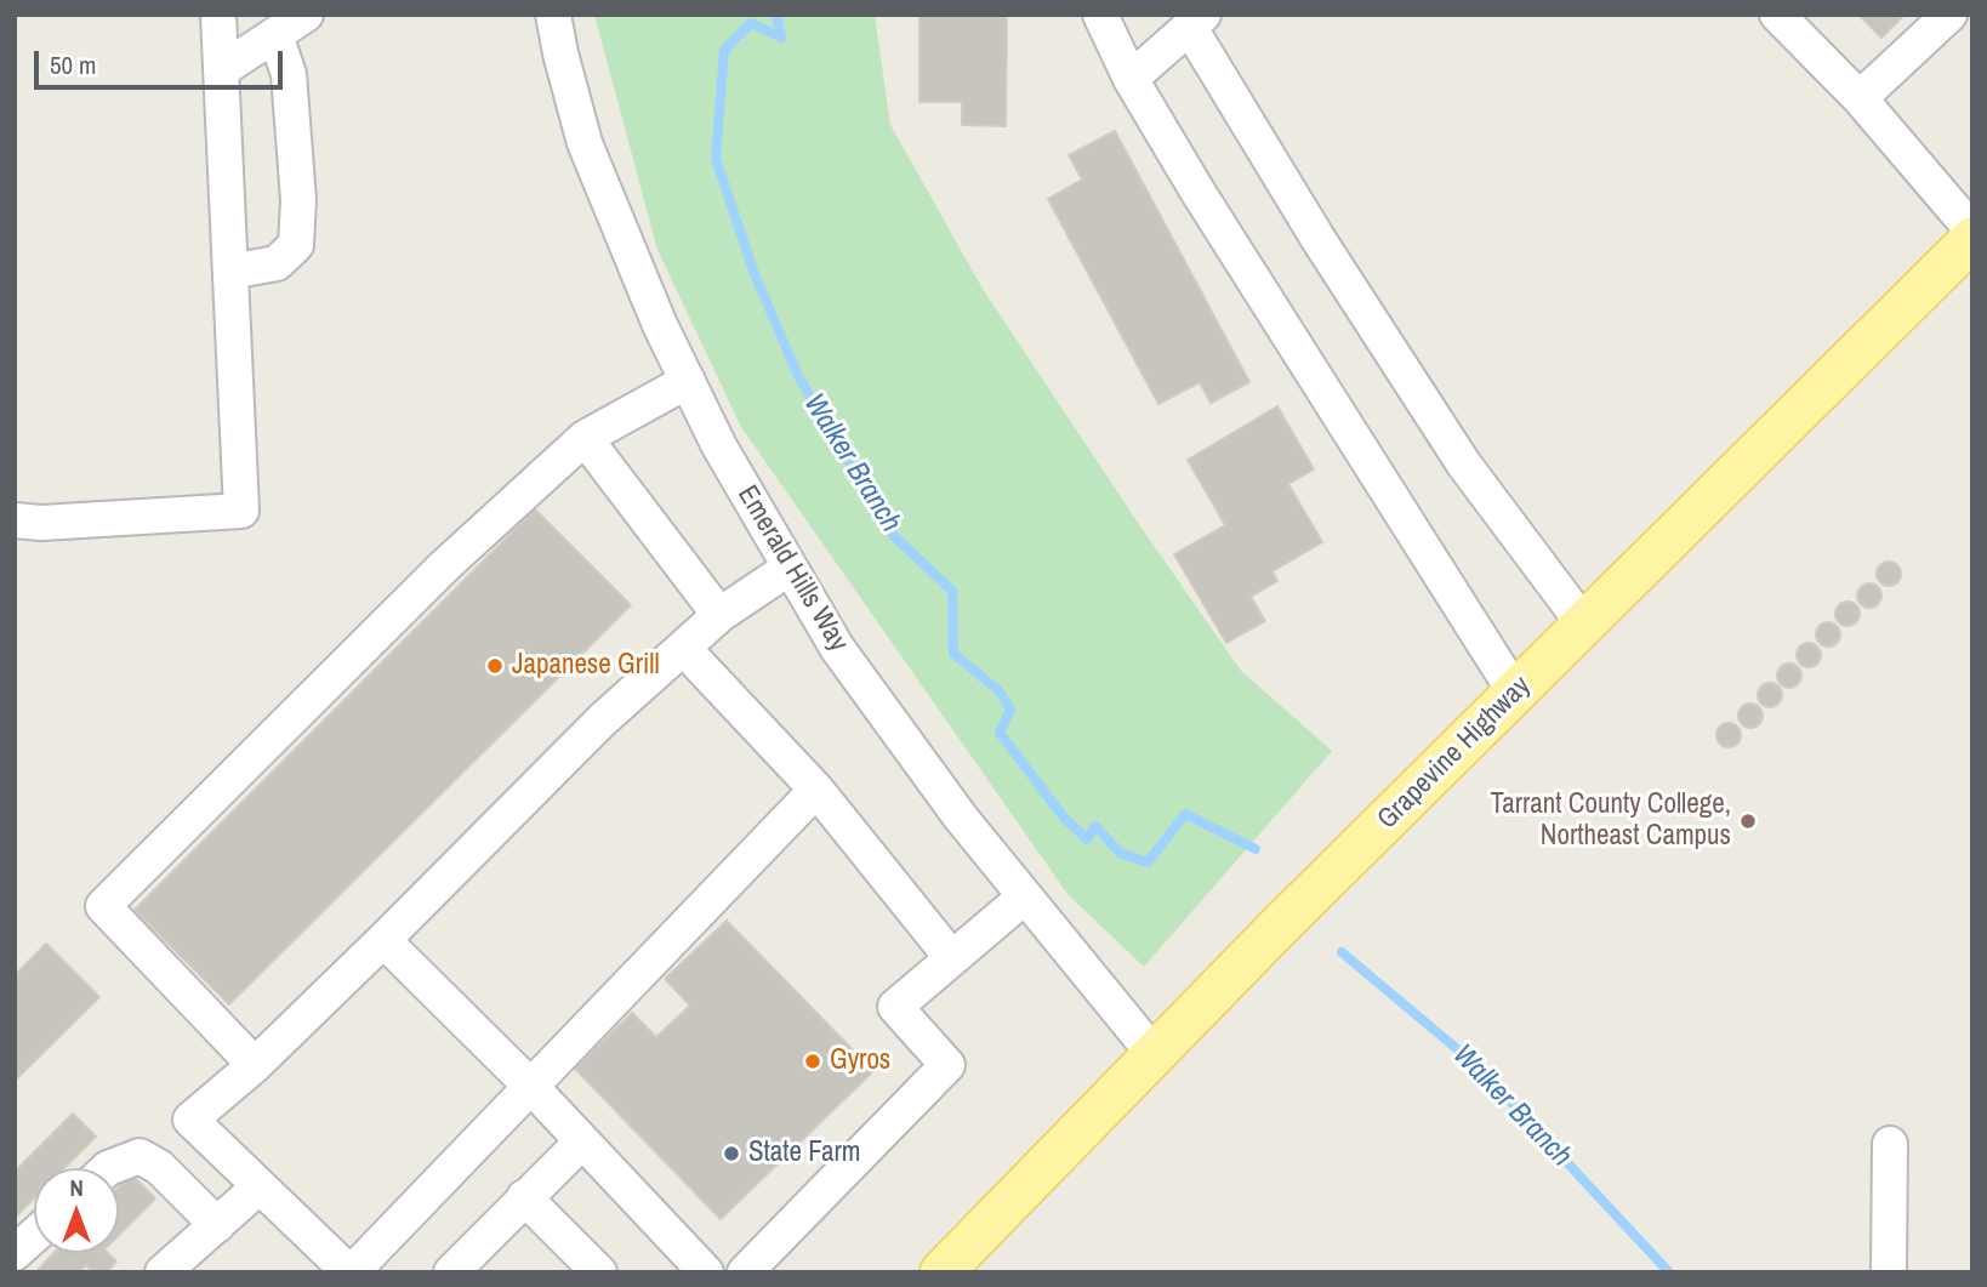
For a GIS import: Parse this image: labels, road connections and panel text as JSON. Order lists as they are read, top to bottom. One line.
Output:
{"streets":{"main road":["Grapevine Highway"],"street":["Emerald Hills Way"]},"crossings":[["Emerald Hills Way","Grapevine Highway"]],"water":["Walker Branch"],"places":["Japanese Grill","Tarrant County College, Northeast Campus","Gyros","State Farm"],"scale_bar":"50 m","north":"top"}
